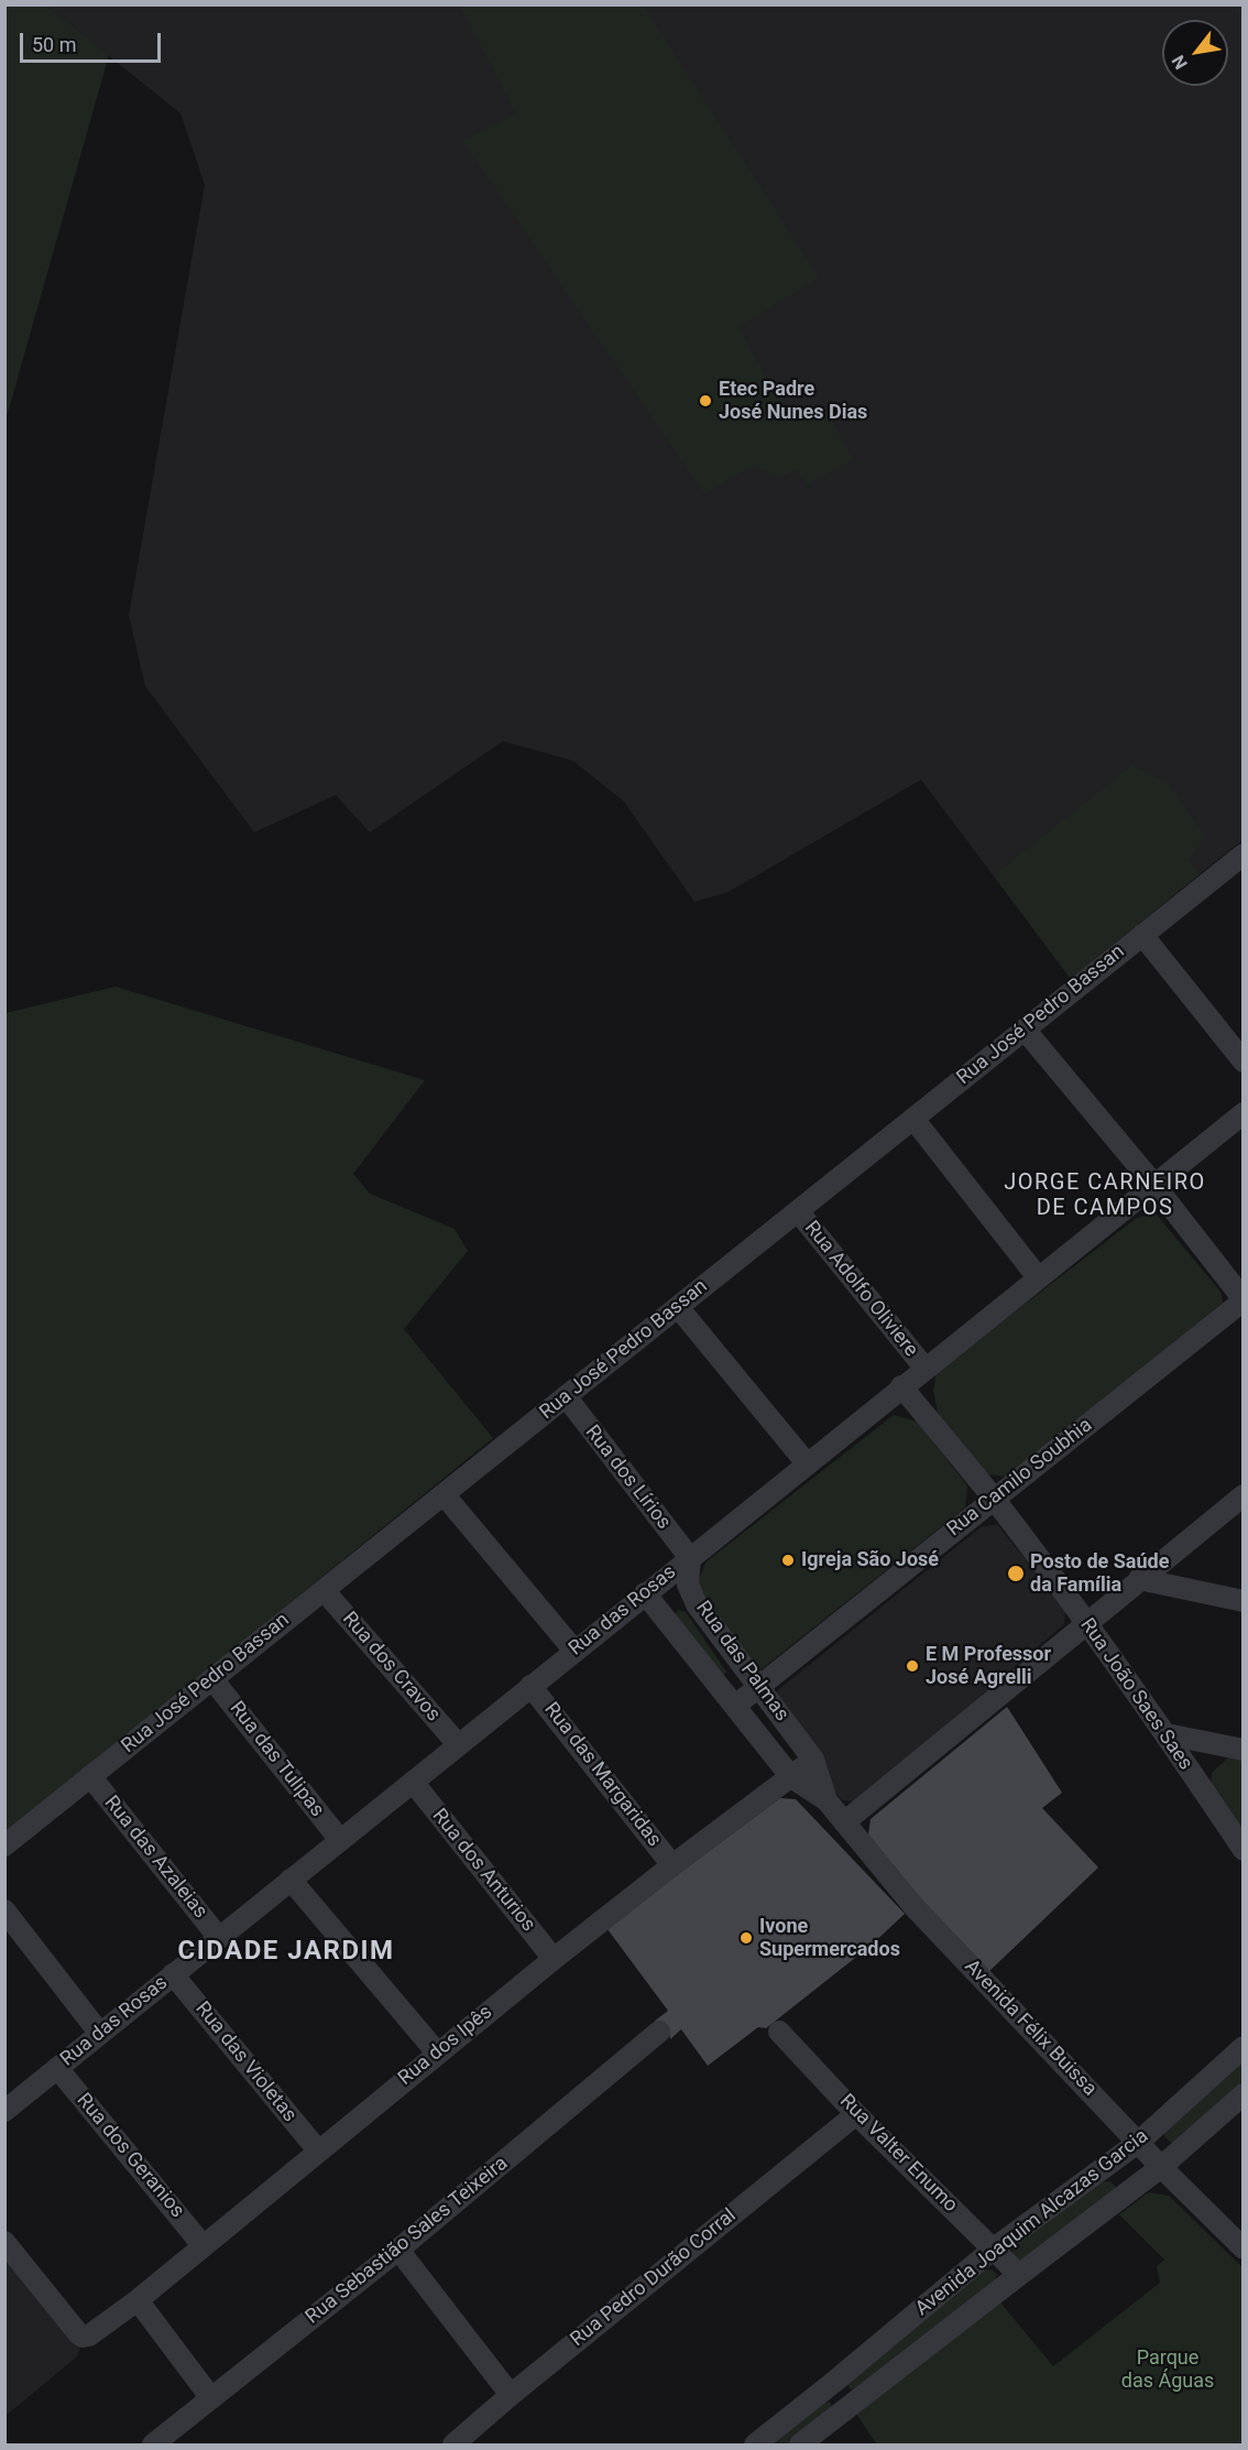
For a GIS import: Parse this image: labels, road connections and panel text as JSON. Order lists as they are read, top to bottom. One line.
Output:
{"streets":{"street":["Rua José Pedro Bassan","Rua Adolfo Oliviere","Rua dos Lírios","Rua Camilo Soubhia","Rua das Rosas","Rua das Palmas","Rua dos Cravos","Rua João Saes Saes","Rua das Tulipas","Rua das Margaridas","Rua das Azaleias","Rua dos Anturios","Avenida Félix Buissa","Rua dos Ipês","Rua das Violetas","Rua Valter Enumo","Rua dos Geranios","Avenida Joaquim Alcazas Garcia","Rua Sebastião Sales Teixeira","Rua Pedro Durão Corral"]},"crossings":[["Rua José Pedro Bassan","Rua Adolfo Oliviere"],["Rua José Pedro Bassan","Rua dos Lírios"],["Rua José Pedro Bassan","Rua dos Cravos"],["Rua José Pedro Bassan","Rua das Tulipas"],["Rua José Pedro Bassan","Rua das Azaleias"],["Rua Adolfo Oliviere","Rua das Rosas"],["Rua dos Lírios","Rua das Rosas"],["Rua dos Lírios","Rua das Palmas"],["Rua Camilo Soubhia","Rua das Palmas"],["Rua Camilo Soubhia","Rua João Saes Saes"],["Rua das Rosas","Rua das Palmas"],["Rua das Rosas","Rua dos Cravos"],["Rua das Rosas","Rua João Saes Saes"],["Rua das Rosas","Rua das Tulipas"],["Rua das Rosas","Rua das Margaridas"],["Rua das Rosas","Rua das Azaleias"],["Rua das Rosas","Rua dos Anturios"],["Rua das Rosas","Rua das Violetas"],["Rua das Rosas","Rua dos Geranios"],["Rua das Palmas","Avenida Félix Buissa"],["Rua das Palmas","Rua dos Ipês"],["Rua das Margaridas","Rua dos Ipês"],["Rua dos Anturios","Rua dos Ipês"],["Avenida Félix Buissa","Rua dos Ipês"],["Avenida Félix Buissa","Avenida Joaquim Alcazas Garcia"],["Rua dos Ipês","Rua das Violetas"],["Rua dos Ipês","Rua dos Geranios"],["Rua Valter Enumo","Avenida Joaquim Alcazas Garcia"],["Rua Valter Enumo","Rua Pedro Durão Corral"]],"districts":["JORGE CARNEIRO DE CAMPOS","CIDADE JARDIM"],"parks":["Parque das Águas"],"places":["Etec Padre José Nunes Dias","Igreja São José","Posto de Saúde da Família","E M Professor José Agrelli","Ivone Supermercados"],"scale_bar":"50 m","north":"bottom left"}
